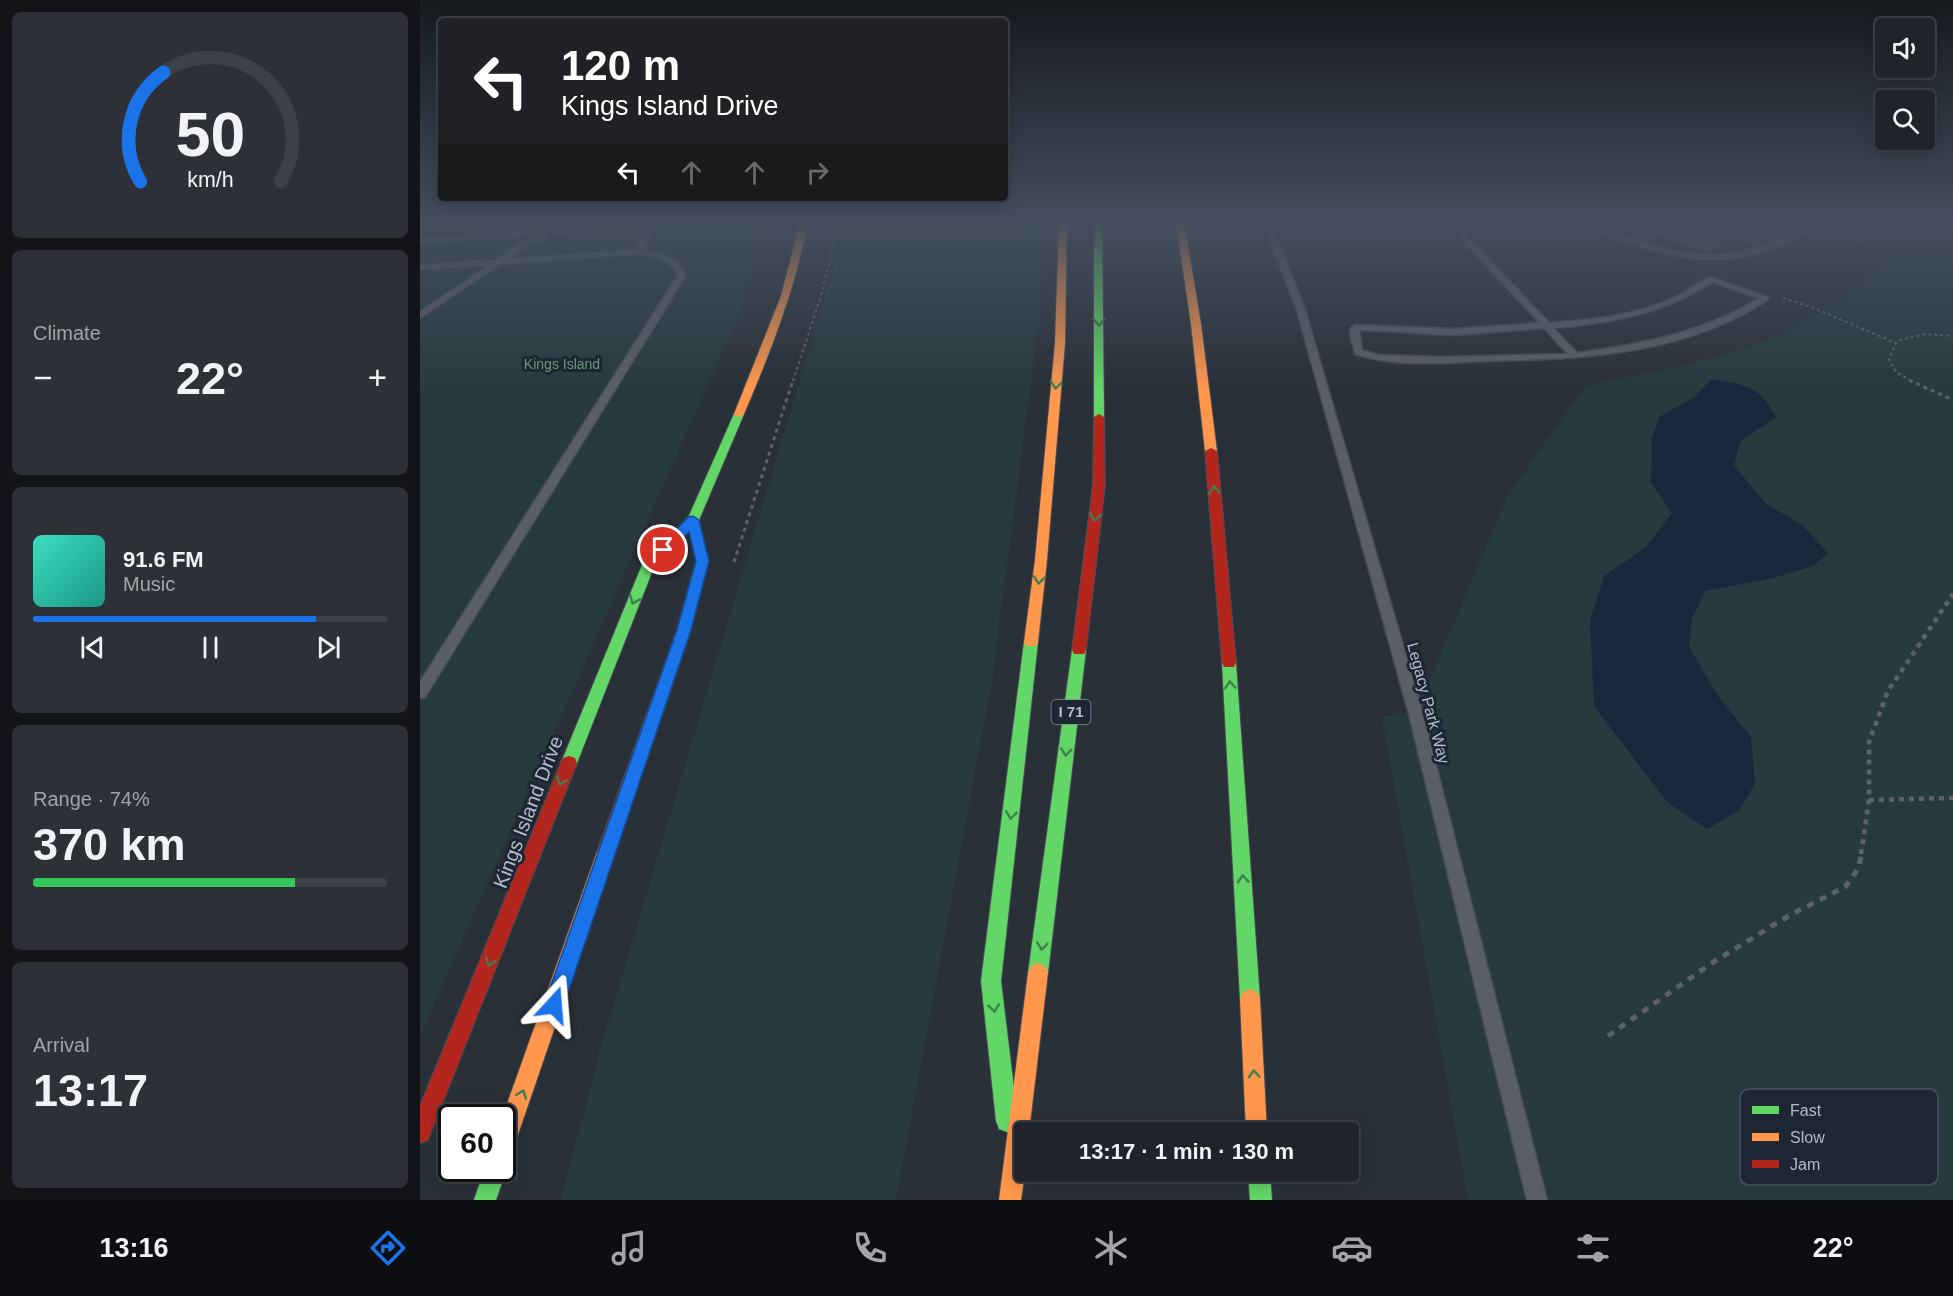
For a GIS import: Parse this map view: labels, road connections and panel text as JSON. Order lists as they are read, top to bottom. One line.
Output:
{"streets":{"main road":["I 71","Kings Island Drive"],"lane":["Legacy Park Way"]},"parks":["Kings Island"],"legend":["Fast","Slow","Jam"],"page":{"turn":["120 m","Kings Island Drive"],"tile":["Climate",["Range · 74%","370 km"],["Arrival","13:17"]],"heat":["−","22°","+"],"song":["91.6 FM","Music"],"limit":"60","trip":"13:17 · 1 min · 130 m","tabs":["13:16","22°"],"gauge":["50","km/h"]}}
